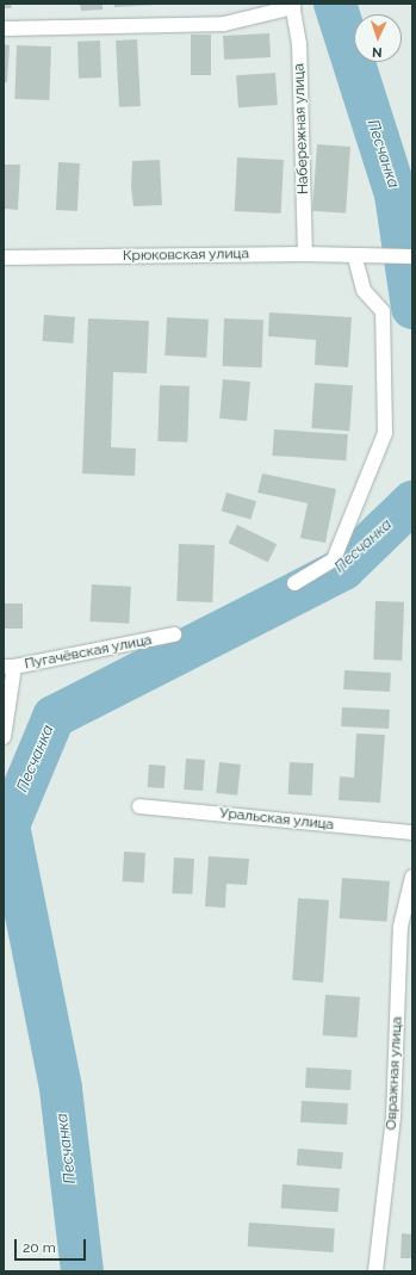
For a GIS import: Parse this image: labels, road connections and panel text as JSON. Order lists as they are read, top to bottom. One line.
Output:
{"streets":{"street":["Набережная улица","Крюковская улица","Пугачёвская улица","Уральская улица","Овражная улица"]},"crossings":[["Набережная улица","Крюковская улица"]],"water":["Песчанка"],"scale_bar":"20 m","north":"bottom"}
